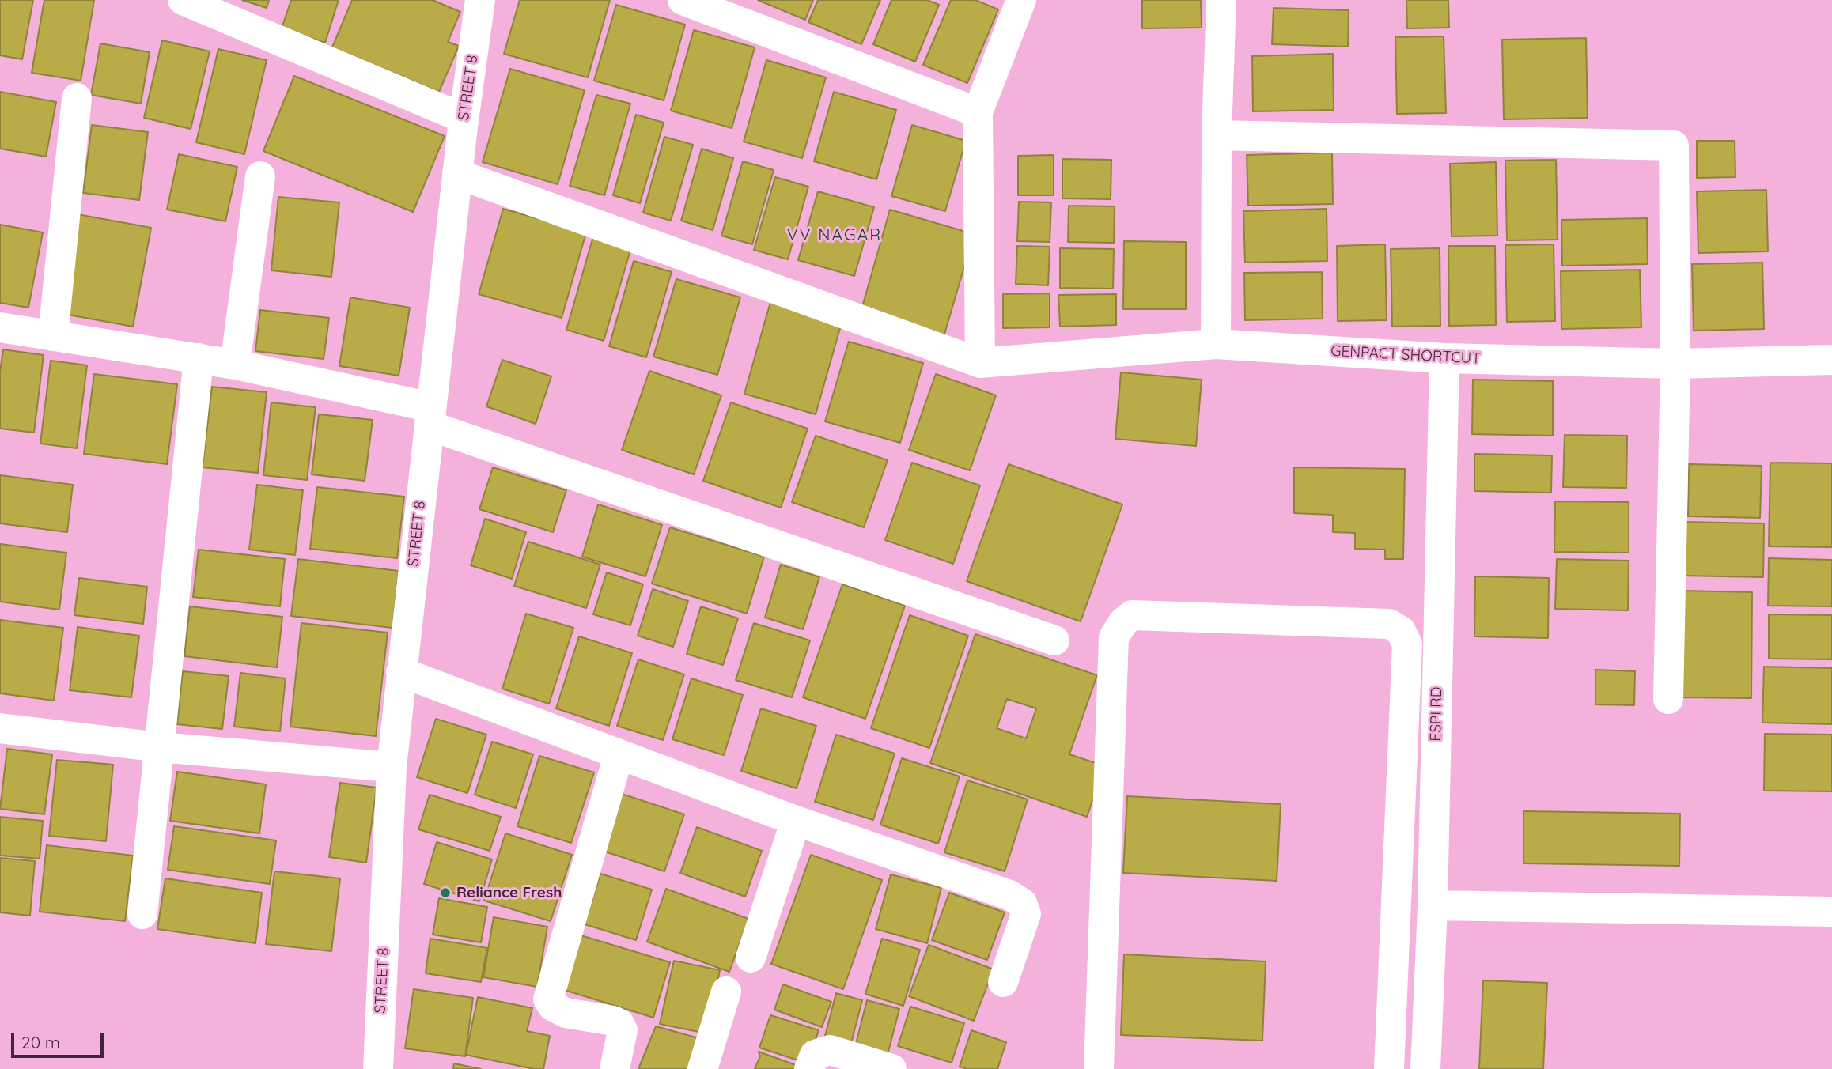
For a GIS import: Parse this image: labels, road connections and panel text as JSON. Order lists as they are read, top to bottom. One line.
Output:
{"streets":{"street":["STREET 8","GENPACT SHORTCUT","ESPI RD"]},"crossings":[["GENPACT SHORTCUT","ESPI RD"]],"districts":["VV NAGAR"],"places":["Reliance Fresh"],"scale_bar":"20 m"}
